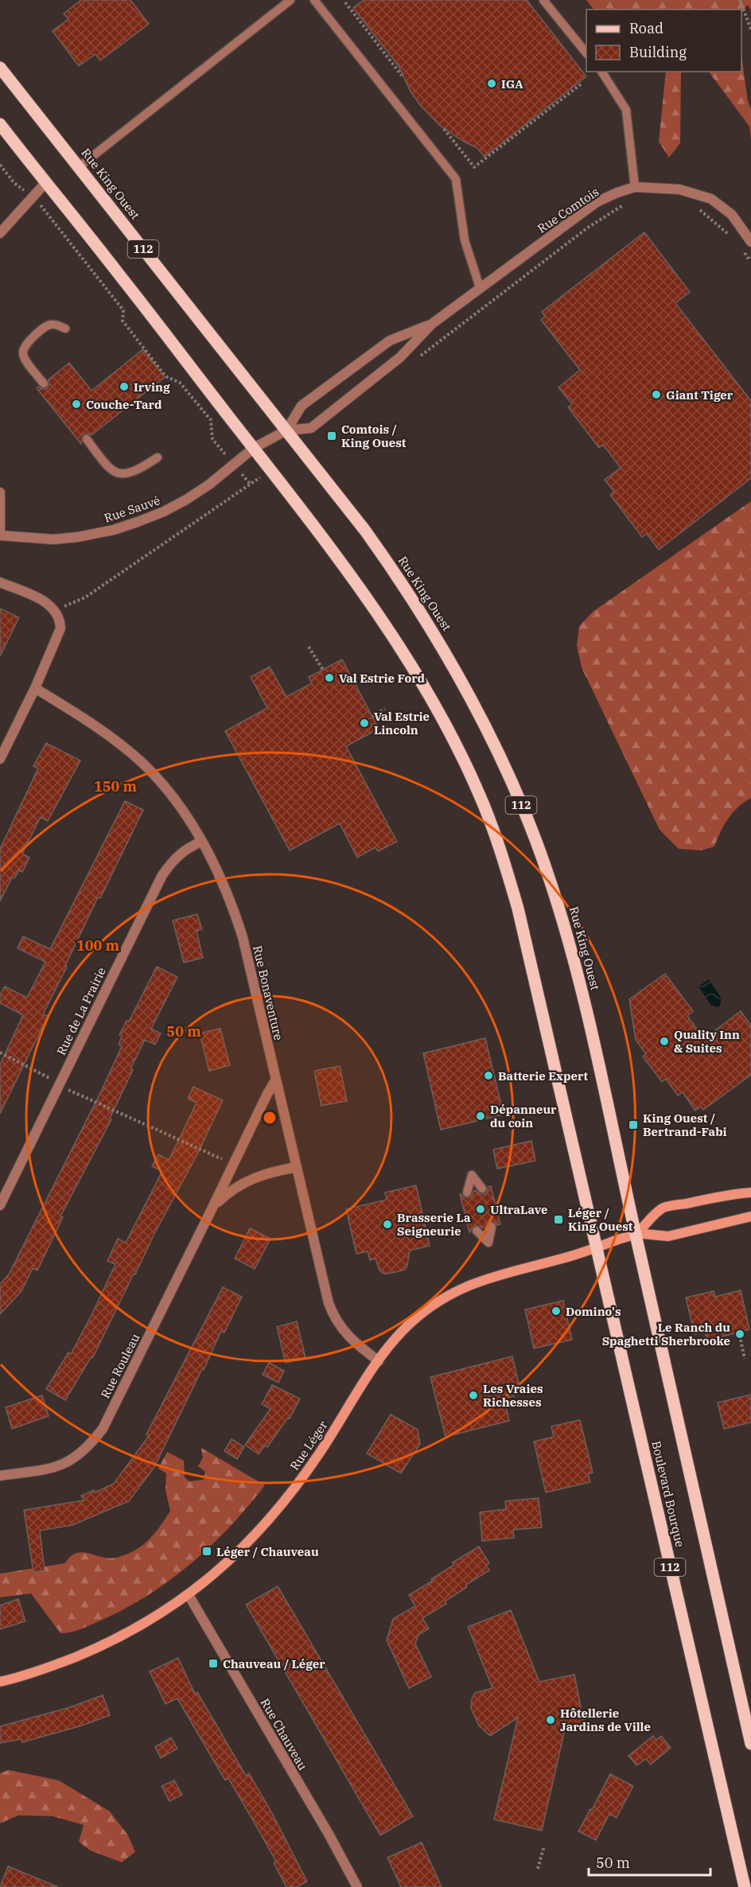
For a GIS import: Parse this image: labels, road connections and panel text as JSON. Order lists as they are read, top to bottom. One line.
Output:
{"streets":{"main road":["Rue King Ouest","112","Boulevard Bourque"],"street":["Rue Comtois","Rue Sauvé","Rue Bonaventure","Rue de La Prairie","Rue Rouleau","Rue Léger","Rue Chauveau"]},"crossings":[["Rue King Ouest","Rue Comtois"],["Rue King Ouest","112"],["Rue King Ouest","Rue Léger"],["Rue Comtois","112"],["Rue Comtois","Rue Sauvé"],["112","Rue Sauvé"],["112","Rue Léger"],["112","Boulevard Bourque"],["Rue Bonaventure","Rue de La Prairie"],["Rue Bonaventure","Rue Rouleau"],["Rue Bonaventure","Rue Léger"],["Rue Léger","Boulevard Bourque"],["Rue Léger","Rue Chauveau"]],"places":{"other":["IGA","Irving","Giant Tiger","Couche-Tard","Val Estrie Ford","Val Estrie Lincoln","Quality Inn & Suites","Batterie Expert","Dépanneur du coin","UltraLave","Brasserie La Seigneurie","Domino's","Le Ranch du Spaghetti Sherbrooke","Les Vraies Richesses","Hôtellerie Jardins de Ville"],"transit":["Comtois / King Ouest","King Ouest / Bertrand-Fabi","Léger / King Ouest","Léger / Chauveau","Chauveau / Léger"]},"legend":["Road","Building"],"scale_bar":"50 m","rings":["150 m","100 m","50 m"]}
